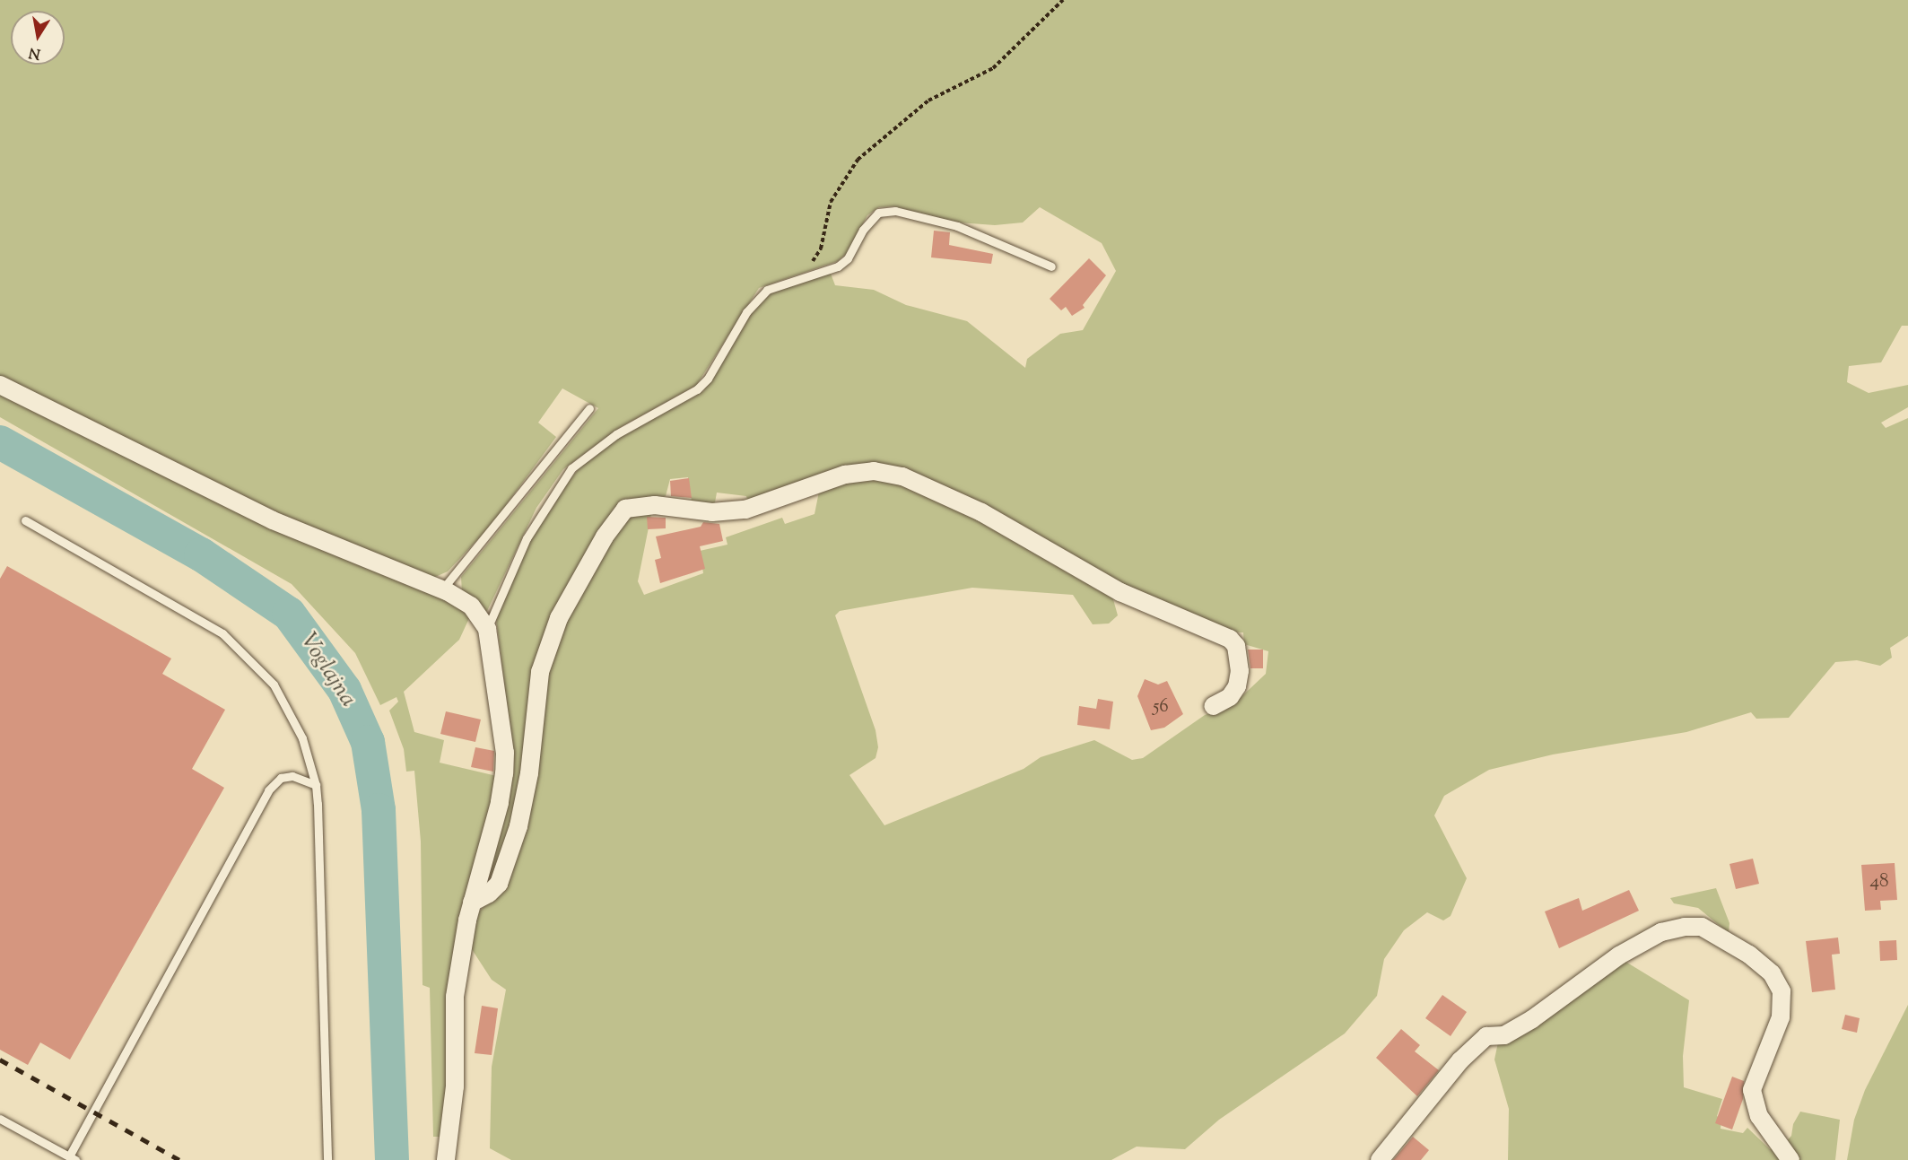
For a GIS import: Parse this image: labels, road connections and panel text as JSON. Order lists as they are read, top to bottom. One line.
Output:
{"water":["Voglajna"],"house_numbers":["56","48"],"north":"bottom"}
